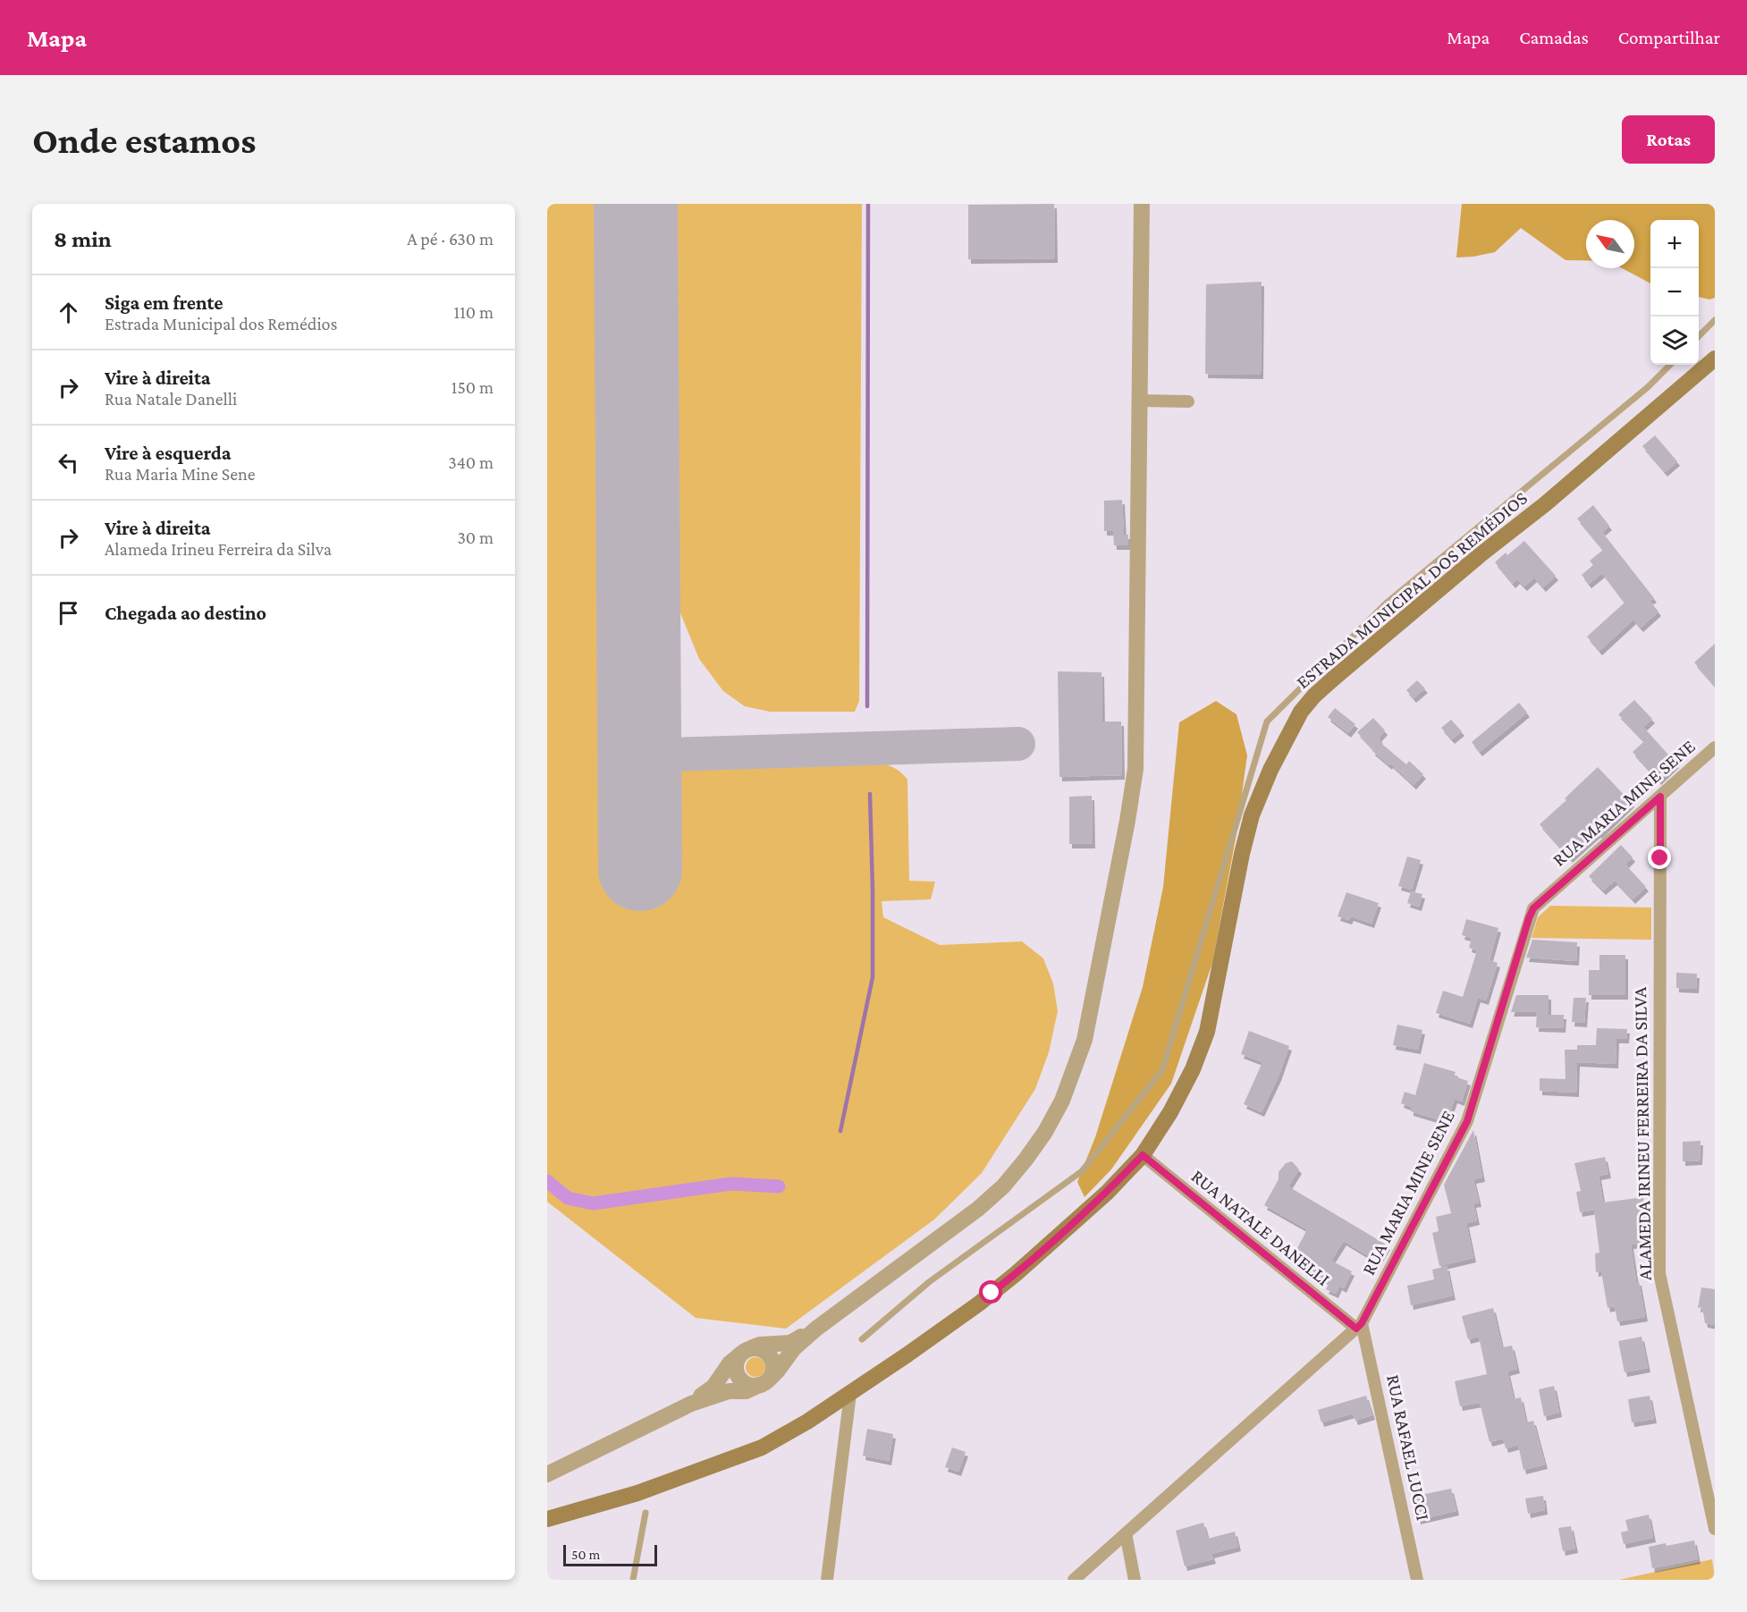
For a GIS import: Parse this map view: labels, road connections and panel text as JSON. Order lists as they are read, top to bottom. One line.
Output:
{"streets":{"main road":["ESTRADA MUNICIPAL DOS REMÉDIOS"],"street":["RUA MARIA MINE SENE","ALAMEDA IRINEU FERREIRA DA SILVA","RUA NATALE DANELLI","RUA RAFAEL LUCCI"]},"crossings":[["ESTRADA MUNICIPAL DOS REMÉDIOS","RUA NATALE DANELLI"],["RUA MARIA MINE SENE","ALAMEDA IRINEU FERREIRA DA SILVA"],["RUA MARIA MINE SENE","RUA NATALE DANELLI"],["RUA MARIA MINE SENE","RUA RAFAEL LUCCI"],["RUA NATALE DANELLI","RUA RAFAEL LUCCI"]],"scale_bar":"50 m","north":"top left","page":{"header":"Mapa","nav":["Mapa","Camadas","Compartilhar"],"buttons":"Rotas","title":"Onde estamos","heading":["8 min","A pé · 630 m"],"map_buttons":["+","−"],"list":[["Siga em frente","Estrada Municipal dos Remédios","110 m"],["Vire à direita","Rua Natale Danelli","150 m"],["Vire à esquerda","Rua Maria Mine Sene","340 m"],["Vire à direita","Alameda Irineu Ferreira da Silva","30 m"],"Chegada ao destino"],"scale":"50 m"}}
